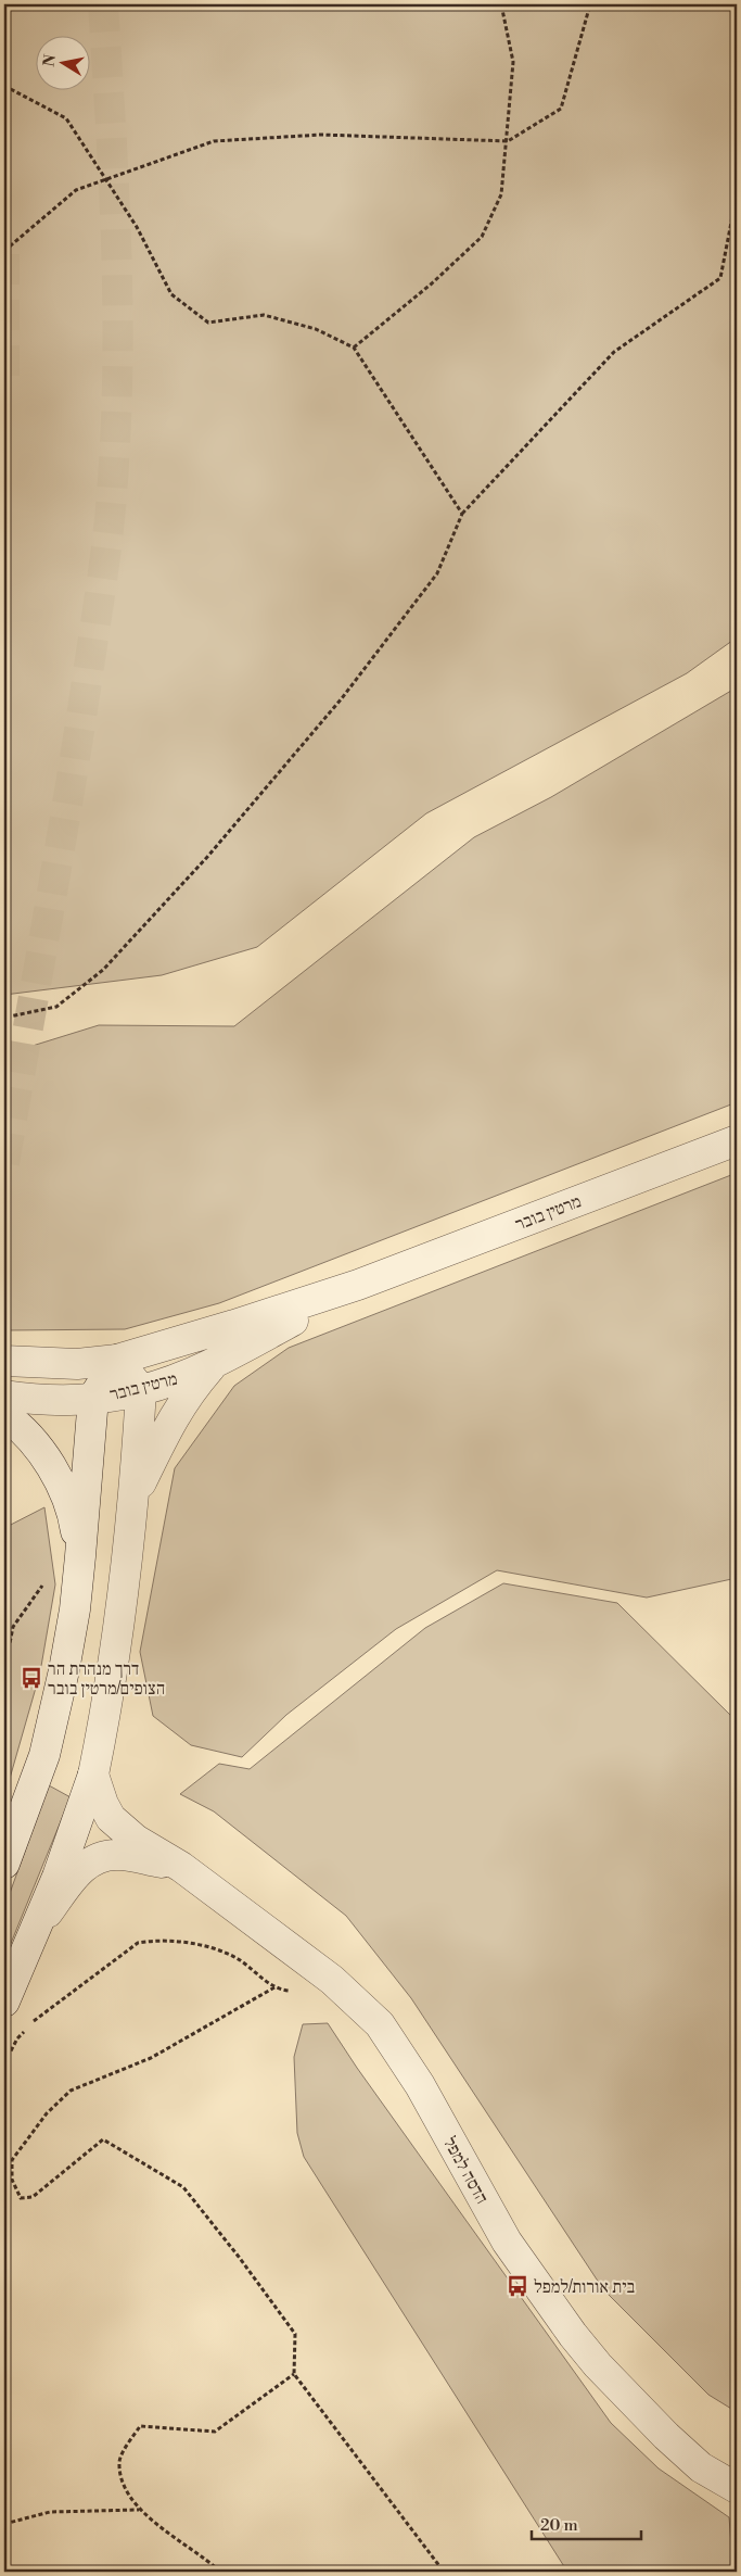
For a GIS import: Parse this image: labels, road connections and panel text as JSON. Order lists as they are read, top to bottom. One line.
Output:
{"streets":{"street":["מרטין בובר","הדסה למפל"]},"places":{"bus stop":["דרך מנהרת הר הצופים/מרטין בובר","בית אורות/למפל"]},"scale_bar":"20 m","north":"left"}
